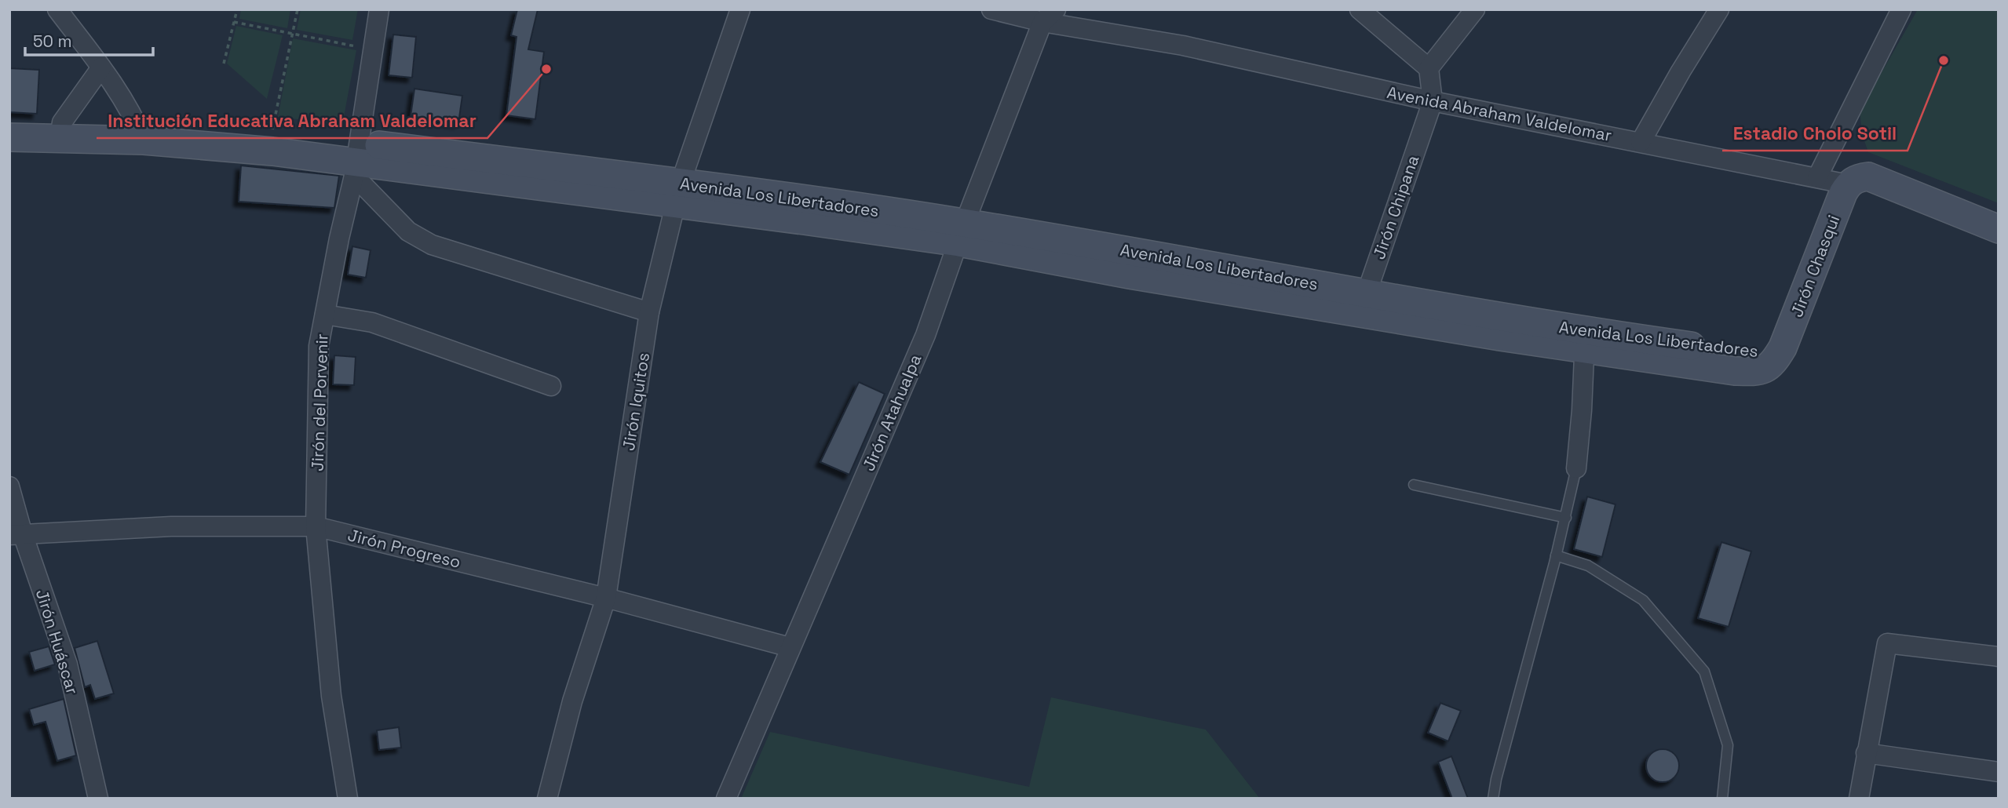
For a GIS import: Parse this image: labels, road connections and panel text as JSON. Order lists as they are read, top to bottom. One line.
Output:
{"streets":{"street":["Avenida Abraham Valdelomar","Avenida Los Libertadores","Jirón Chipana","Jirón Chasqui","Jirón Iquitos","Jirón del Porvenir","Jirón Atahualpa","Jirón Progreso","Jirón Huáscar"]},"crossings":[["Avenida Abraham Valdelomar","Jirón Chipana"],["Avenida Abraham Valdelomar","Jirón Chasqui"],["Avenida Abraham Valdelomar","Jirón Atahualpa"],["Avenida Los Libertadores","Jirón Chipana"],["Avenida Los Libertadores","Jirón Chasqui"],["Avenida Los Libertadores","Jirón Iquitos"],["Avenida Los Libertadores","Jirón del Porvenir"],["Avenida Los Libertadores","Jirón Atahualpa"],["Jirón Iquitos","Jirón Progreso"],["Jirón del Porvenir","Jirón Progreso"],["Jirón Atahualpa","Jirón Progreso"],["Jirón Progreso","Jirón Huáscar"]],"places":["Estadio Cholo Sotil","Institución Educativa Abraham Valdelomar"],"scale_bar":"50 m"}
